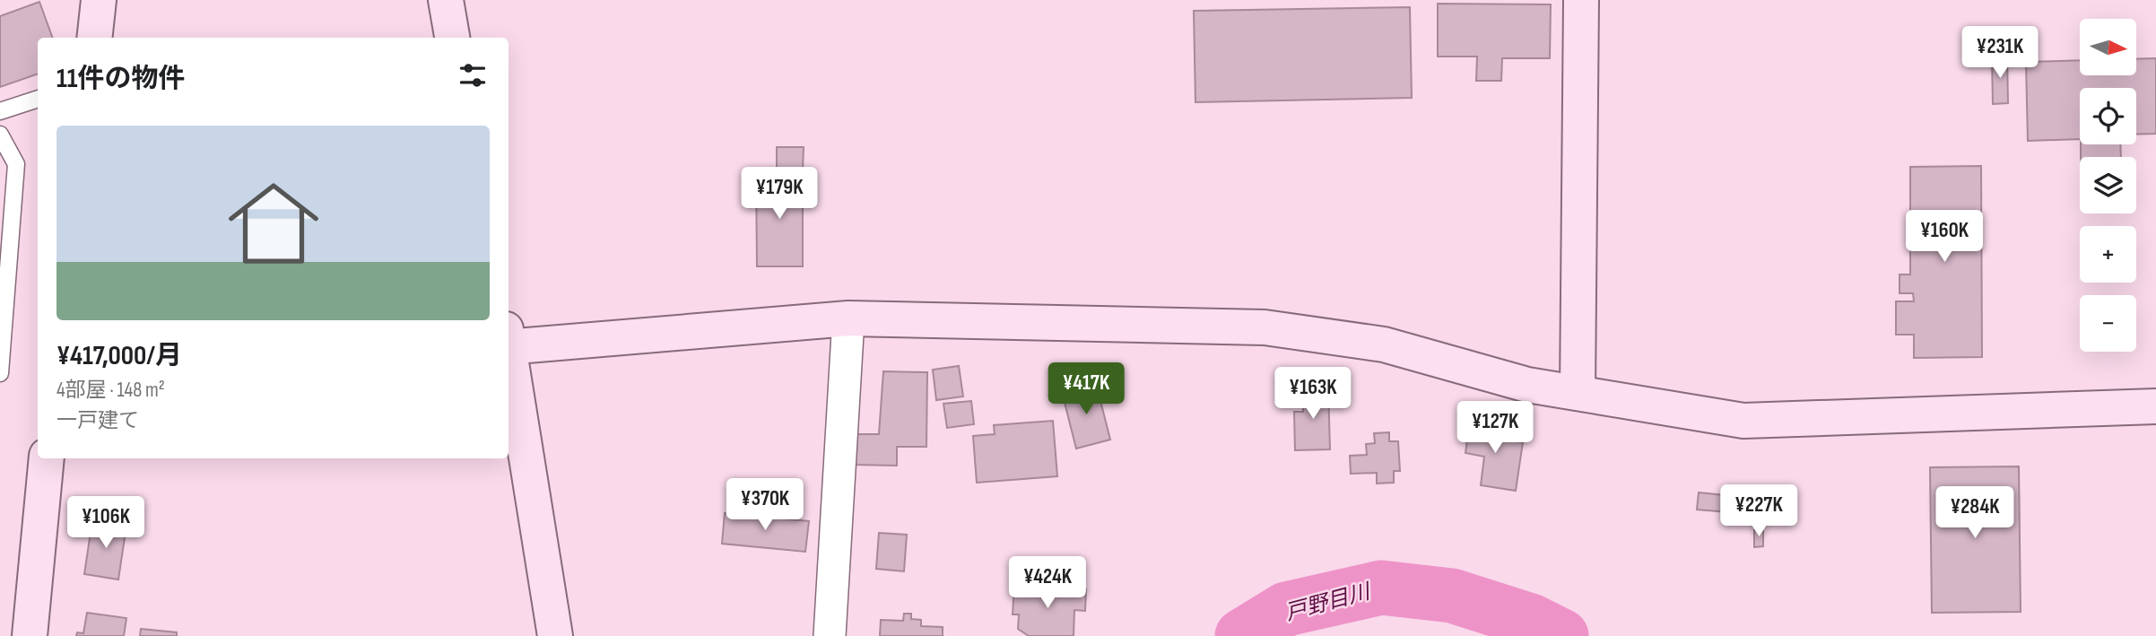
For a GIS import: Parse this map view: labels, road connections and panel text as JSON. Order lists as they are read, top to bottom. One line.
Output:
{"water":["戸野目川"],"north":"right","page":{"map_buttons":["+","−"],"price":["¥231K","¥179K","¥160K","¥417K","¥163K","¥127K","¥370K","¥227K","¥284K","¥106K","¥424K"],"heading":"11件の物件","list":[{"name":"¥417,000/月","note":"4部屋 · 148 m² · 一戸建て"}]}}
